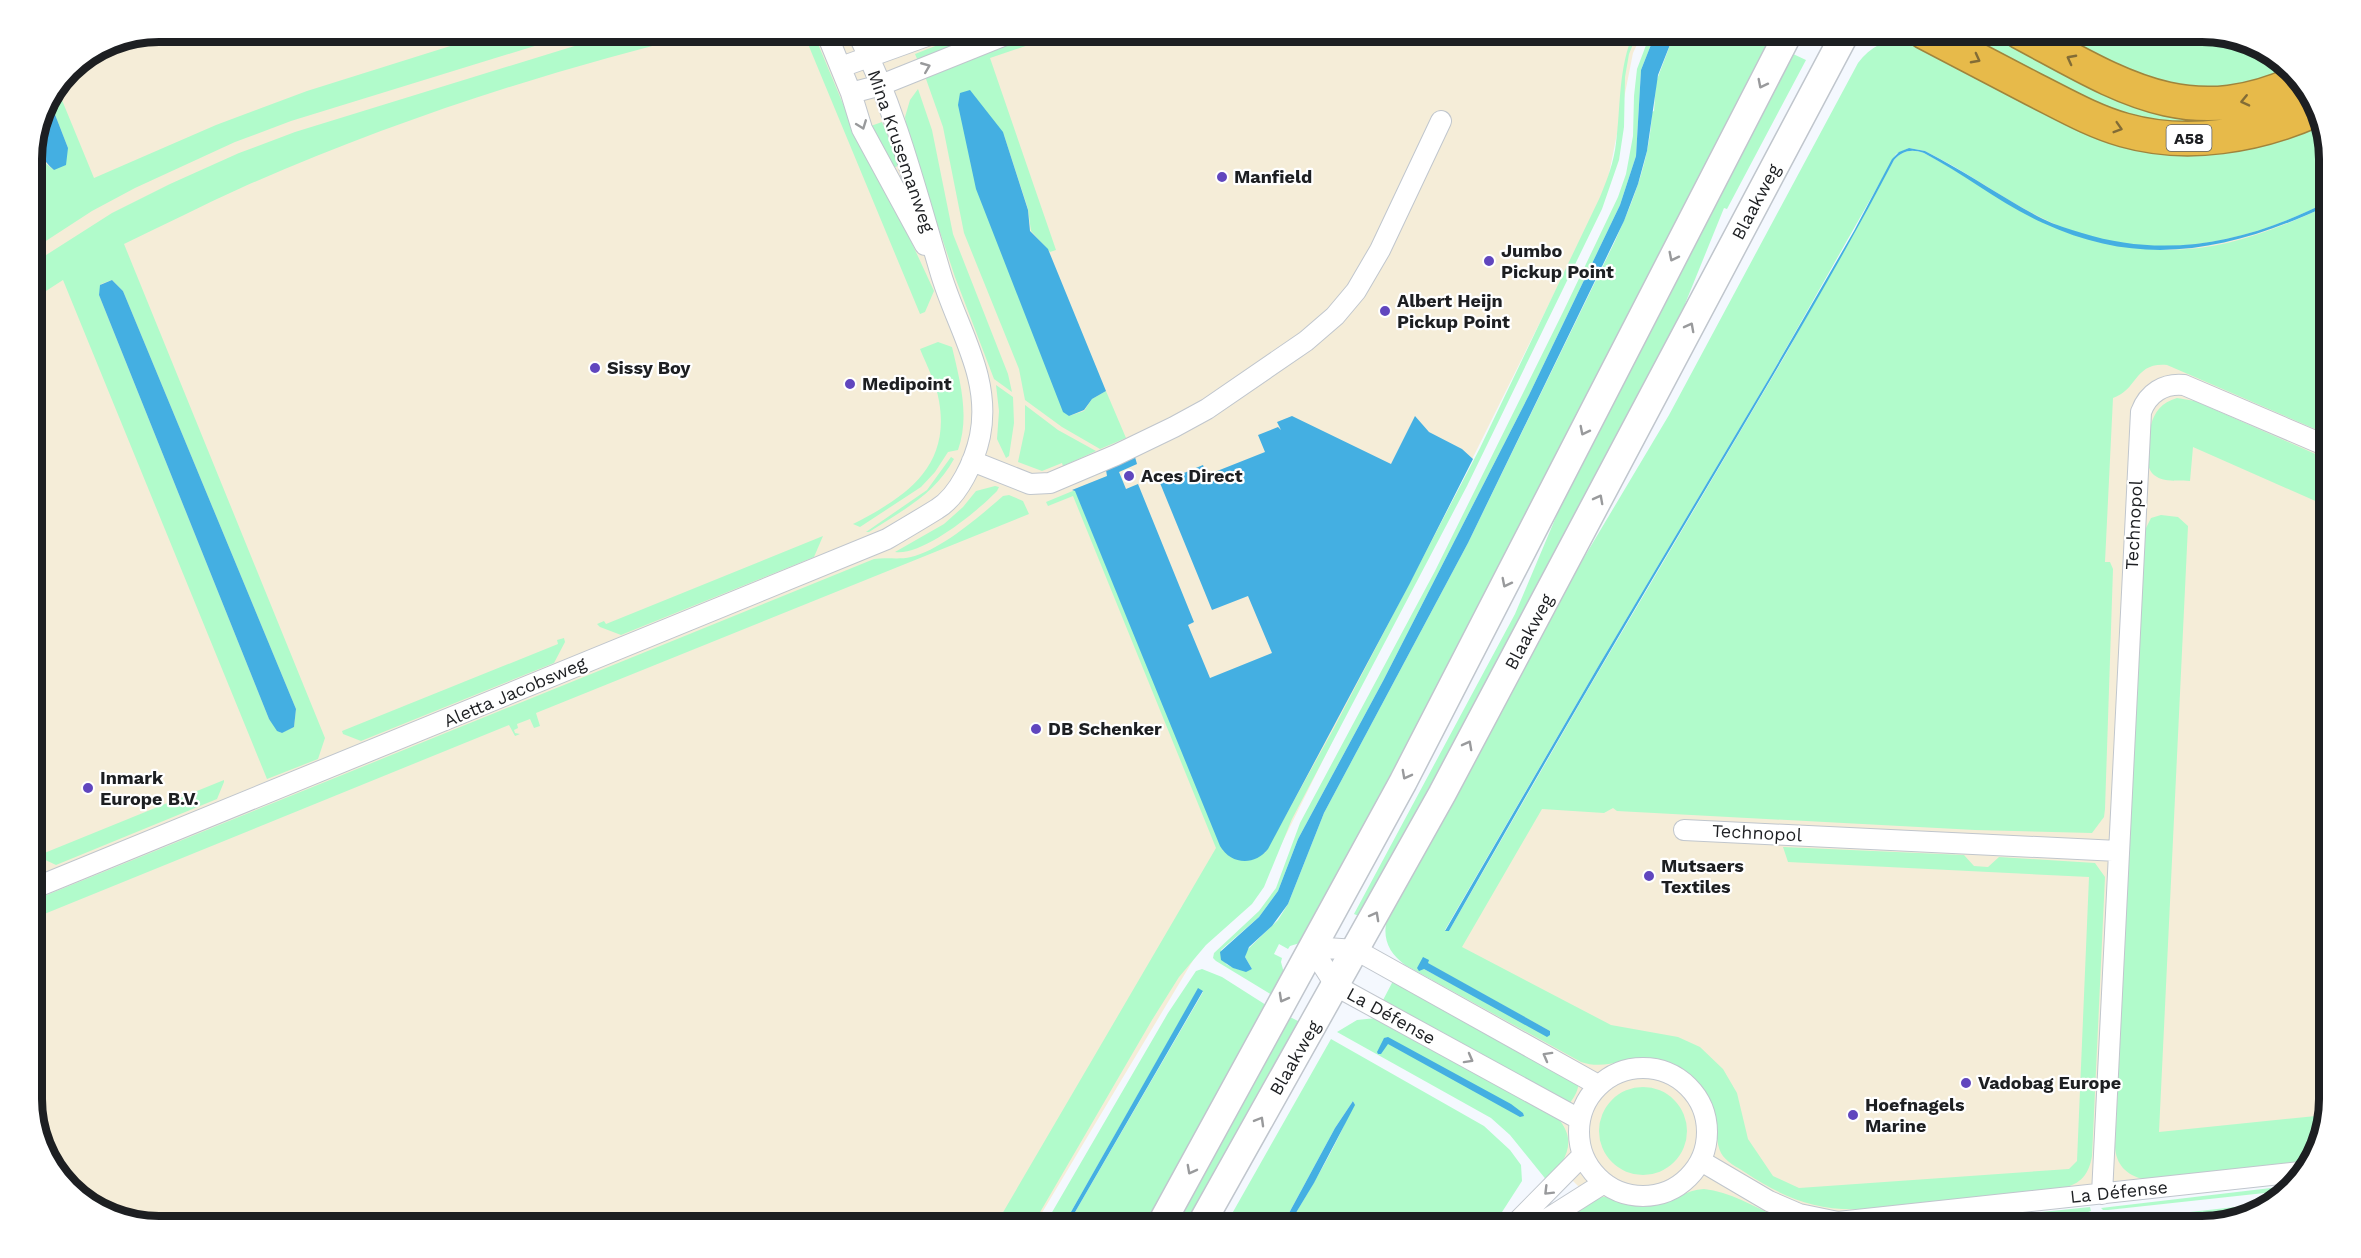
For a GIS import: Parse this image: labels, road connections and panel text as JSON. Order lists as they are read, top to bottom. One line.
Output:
{"streets":{"highway":["A58"],"main road":["Blaakweg"],"street":["Mina Krusemanweg","Technopol","Aletta Jacobsweg","La Défense"]},"crossings":[["Mina Krusemanweg","Aletta Jacobsweg"],["Blaakweg","La Défense"],["Technopol","La Défense"]],"places":["Manfield","Jumbo Pickup Point","Albert Heijn Pickup Point","Sissy Boy","Medipoint","Aces Direct","DB Schenker","Inmark Europe B.V.","Mutsaers Textiles","Vadobag Europe","Hoefnagels Marine"]}
